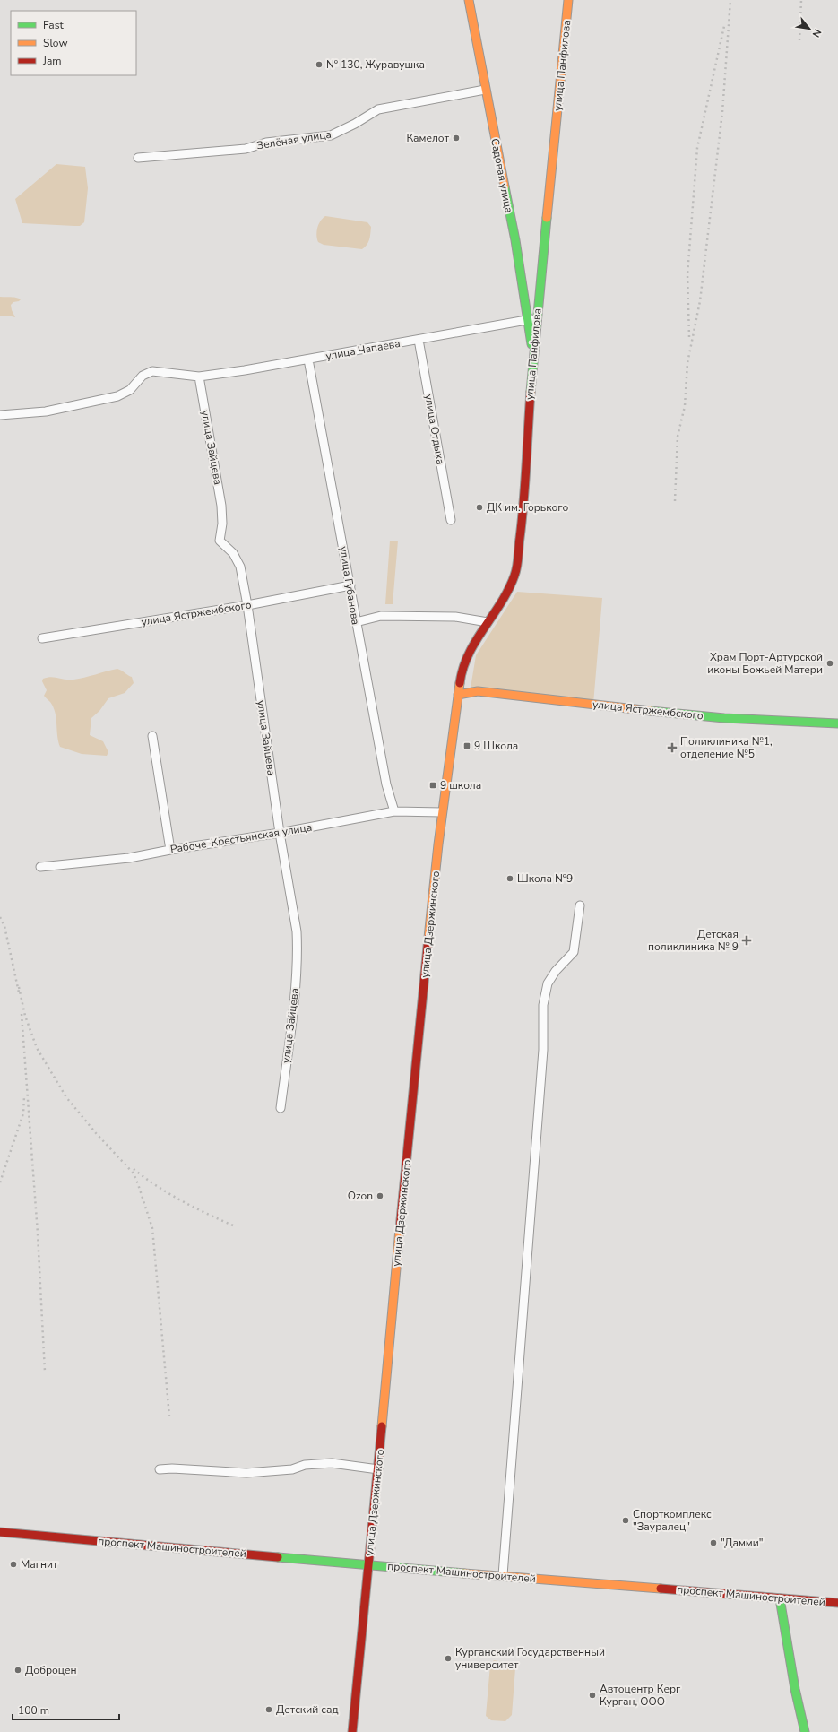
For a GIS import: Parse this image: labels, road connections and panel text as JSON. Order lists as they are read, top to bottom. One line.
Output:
{"streets":{"main road":["улица Панфилова","Садовая улица","улица Ястржембского","улица Дзержинского","проспект Машиностроителей"],"street":["Зелёная улица","улица Чапаева","улица Отдыха","улица Зайцева","улица Губанова","Рабоче-Крестьянская улица"]},"crossings":[["улица Панфилова","Садовая улица"],["улица Панфилова","улица Чапаева"],["улица Панфилова","улица Ястржембского"],["улица Панфилова","улица Дзержинского"],["Зелёная улица","Садовая улица"],["Садовая улица","улица Чапаева"],["улица Чапаева","улица Отдыха"],["улица Чапаева","улица Зайцева"],["улица Чапаева","улица Губанова"],["улица Зайцева","улица Ястржембского"],["улица Зайцева","Рабоче-Крестьянская улица"],["улица Губанова","улица Ястржембского"],["улица Губанова","Рабоче-Крестьянская улица"],["улица Ястржембского","улица Дзержинского"],["Рабоче-Крестьянская улица","улица Дзержинского"],["улица Дзержинского","проспект Машиностроителей"]],"places":{"other":["№ 130, Журавушка","Камелот","ДК им. Горького","Храм Порт-Артурской иконы Божьей Матери","Школа №9","Ozon","Спорткомплекс \"Зауралец\"","\"Дамми\"","Магнит","Курганский Государственный университет","Доброцен","Автоцентр Керг Курган, ООО","Детский сад"],"transit":["9 Школа","9 школа"],"health":["Поликлиника №1, отделение №5","Детская поликлиника № 9"]},"legend":["Fast","Slow","Jam"],"scale_bar":"100 m","north":"bottom right"}
